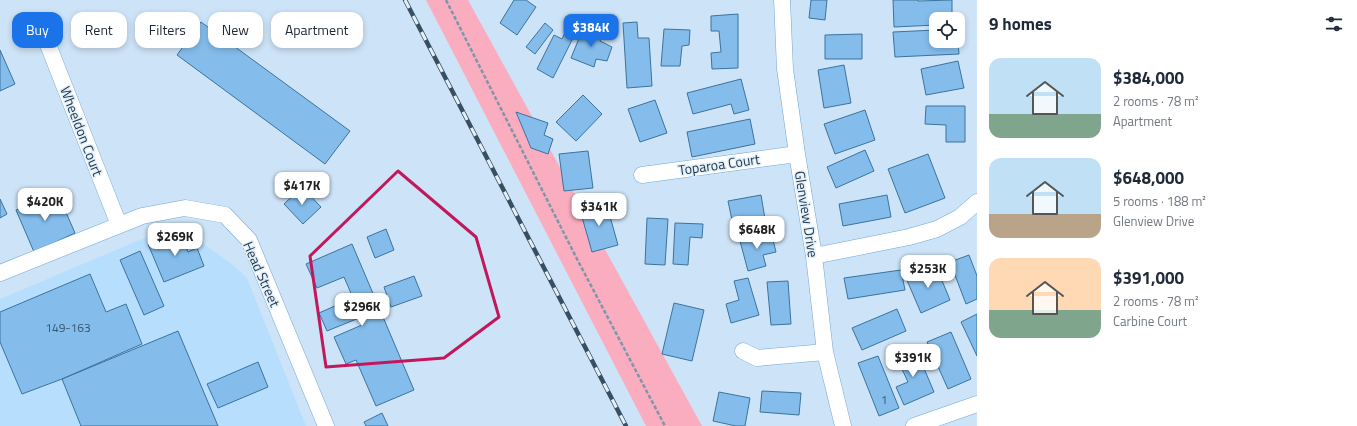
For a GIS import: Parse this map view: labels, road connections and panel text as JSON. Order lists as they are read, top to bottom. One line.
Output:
{"streets":{"street":["Wheeldon Court","Toparoa Court","Glenview Drive","Head Street"]},"crossings":[["Wheeldon Court","Head Street"],["Toparoa Court","Glenview Drive"]],"house_numbers":["149-163","1"],"page":{"heading":"9 homes","chip":["Buy","Rent","Filters","New","Apartment"],"price":["$384K","$417K","$420K","$341K","$648K","$269K","$253K","$296K","$391K"],"list":[{"name":"$384,000","note":"2 rooms · 78 m² · Apartment"},{"name":"$648,000","note":"5 rooms · 188 m² · Glenview Drive"},{"name":"$391,000","note":"2 rooms · 78 m² · Carbine Court"}]}}
